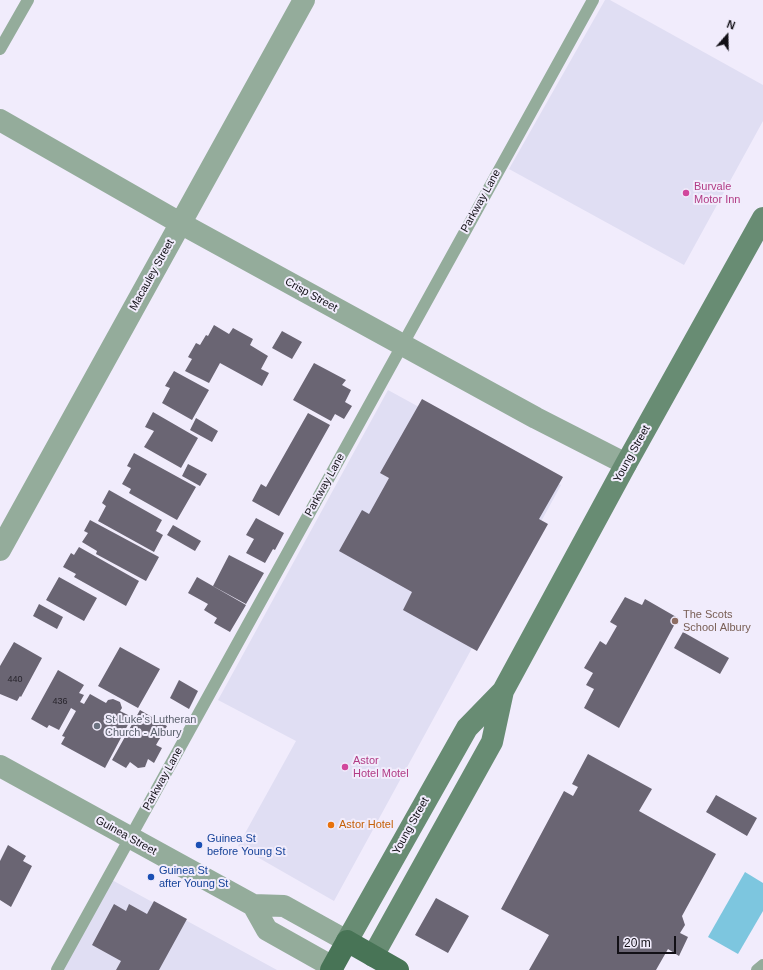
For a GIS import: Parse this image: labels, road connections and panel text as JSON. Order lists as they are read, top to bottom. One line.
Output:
{"streets":{"main road":["Young Street"],"street":["Macauley Street","Crisp Street","Guinea Street"],"lane":["Parkway Lane"]},"crossings":[["Parkway Lane","Crisp Street"],["Parkway Lane","Guinea Street"],["Macauley Street","Crisp Street"],["Crisp Street","Young Street"],["Young Street","Guinea Street"]],"places":["Burvale Motor Inn","The Scots School Albury","St Luke's Lutheran Church - Albury","Astor Hotel Motel","Astor Hotel","Guinea St before Young St","Guinea St after Young St"],"house_numbers":["440","436"],"scale_bar":"20 m","north":"top"}
